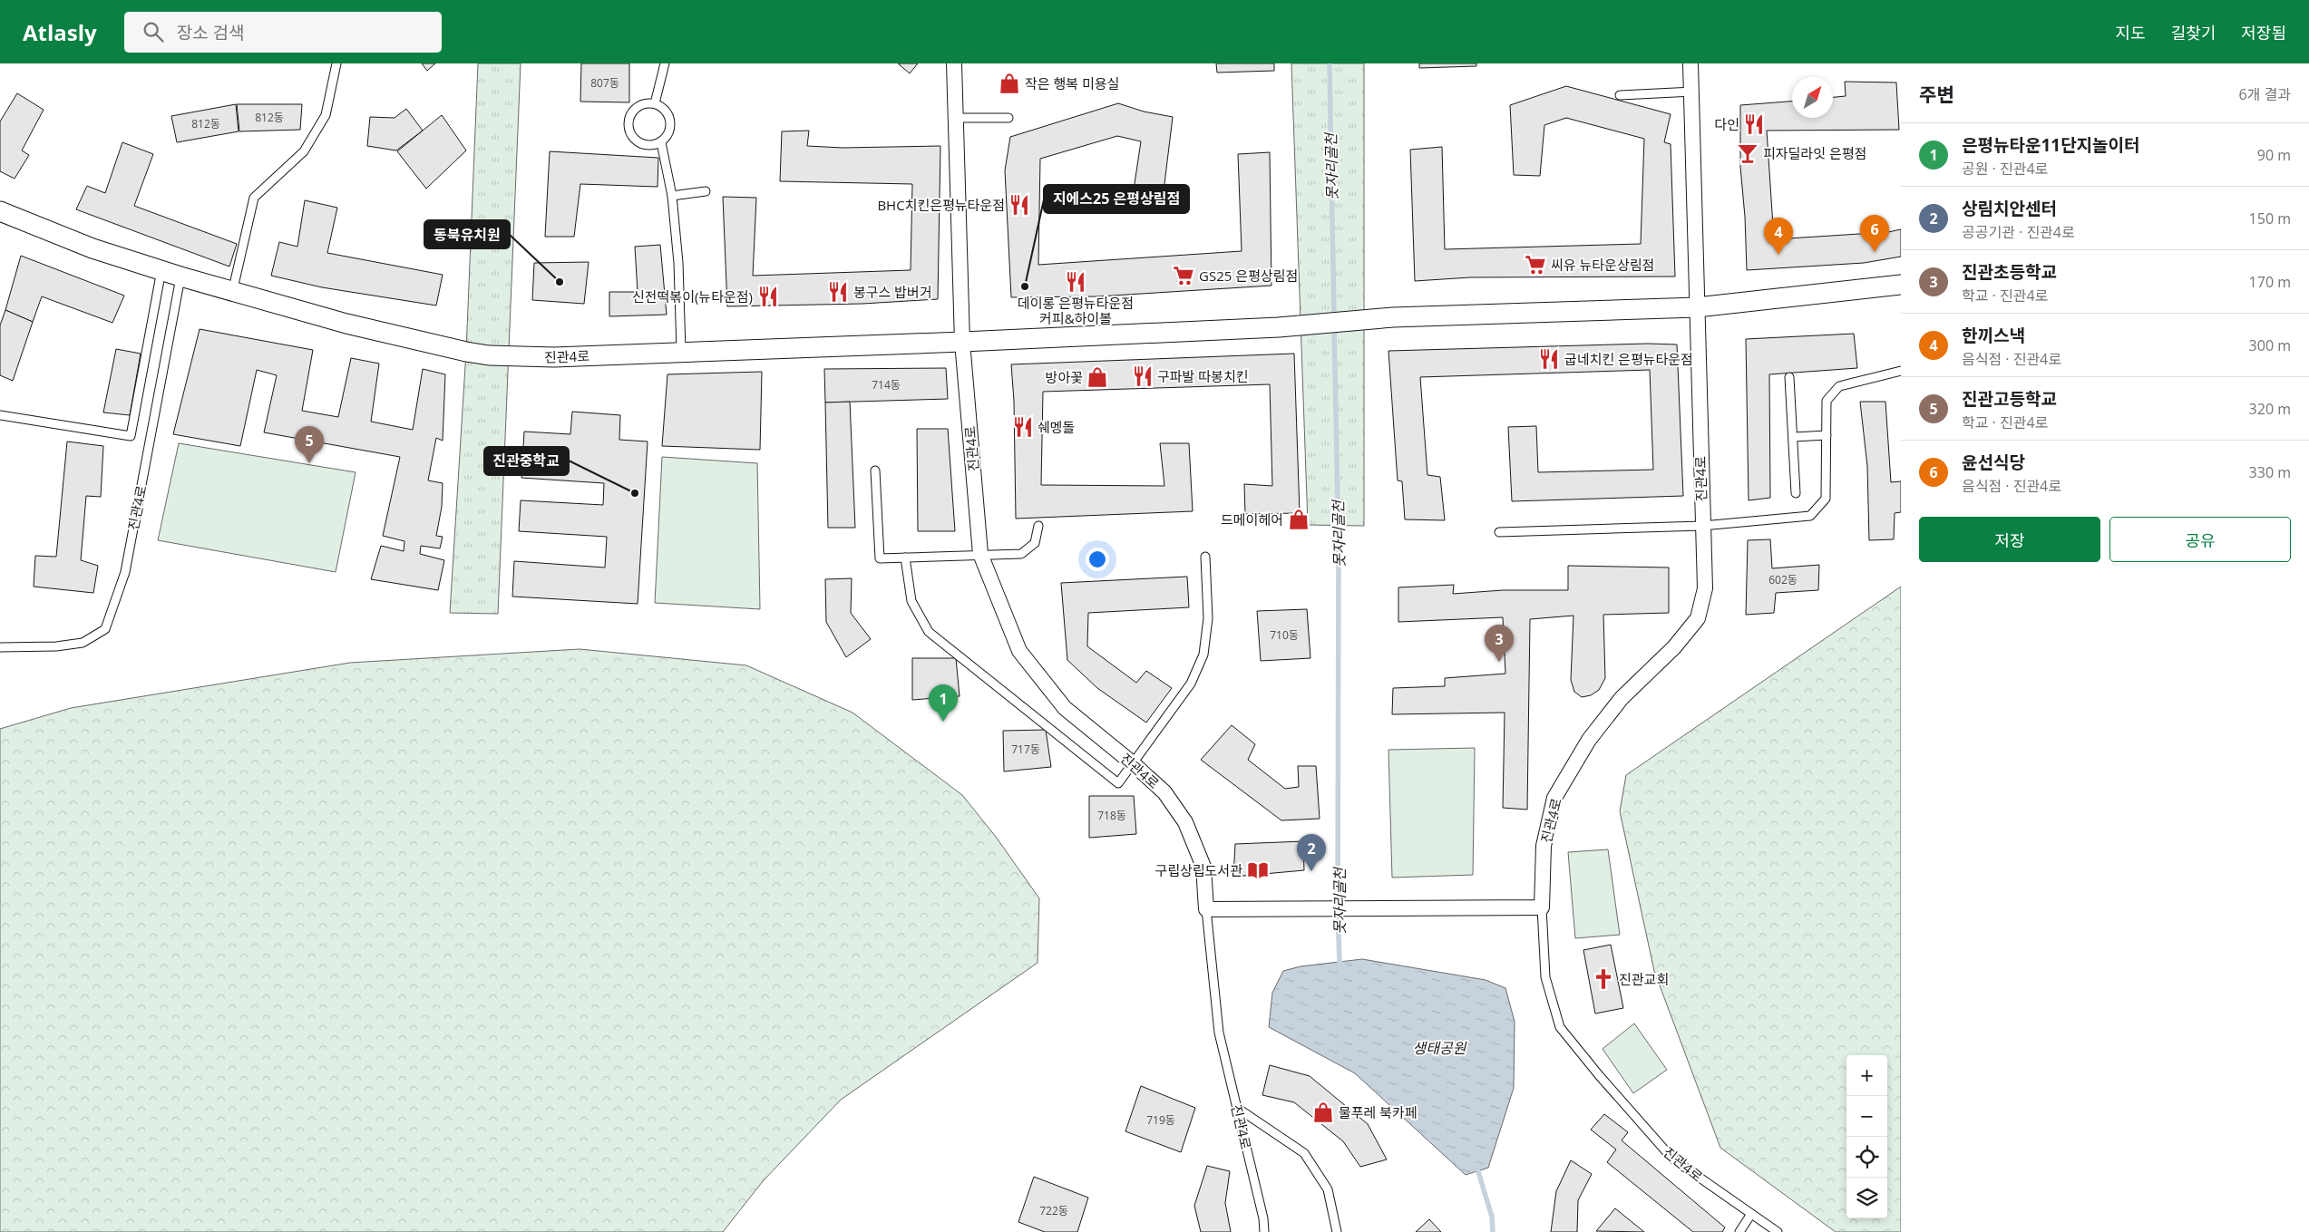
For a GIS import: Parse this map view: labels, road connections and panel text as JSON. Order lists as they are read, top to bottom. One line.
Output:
{"streets":{"street":["진관4로"]},"water":["못자리골천","생태공원"],"places":{"shop":["작은 행복 미용실","방아꽃","드메이헤어","물푸레 북카페"],"restaurant":["다인","BHC치킨은평뉴타운점","데이롱 은평뉴타운점 커피&하이볼","봉구스 밥버거","신전떡볶이(뉴타운점)","굽네치킨 은평뉴타운점","구파발 따봉치킨","쉐멩돌"],"bar":["피자딜라잇 은평점"],"supermarket":["씨유 뉴타운상림점","GS25 은평상림점"],"other":["동북유치원","지에스25 은평상림점","진관중학교"],"library":["구립상립도서관"],"church":["진관교회"]},"house_numbers":["807동","812동","812동","714동","602동","710동","717동","718동","719동","722동"],"north":"top right","page":{"header":"Atlasly","search":"장소 검색","nav":["지도","길찾기","저장됨"],"heading":["주변","6개 결과"],"list":[{"mark":"1","name":"은평뉴타운11단지놀이터","note":"공원 · 진관4로","value":"90 m"},{"mark":"2","name":"상림치안센터","note":"공공기관 · 진관4로","value":"150 m"},{"mark":"3","name":"진관초등학교","note":"학교 · 진관4로","value":"170 m"},{"mark":"4","name":"한끼스낵","note":"음식점 · 진관4로","value":"300 m"},{"mark":"5","name":"진관고등학교","note":"학교 · 진관4로","value":"320 m"},{"mark":"6","name":"윤선식당","note":"음식점 · 진관4로","value":"330 m"}],"pins":["6","4","5","3","1","2"],"buttons":["저장","공유"],"map_buttons":["+","−"]}}
